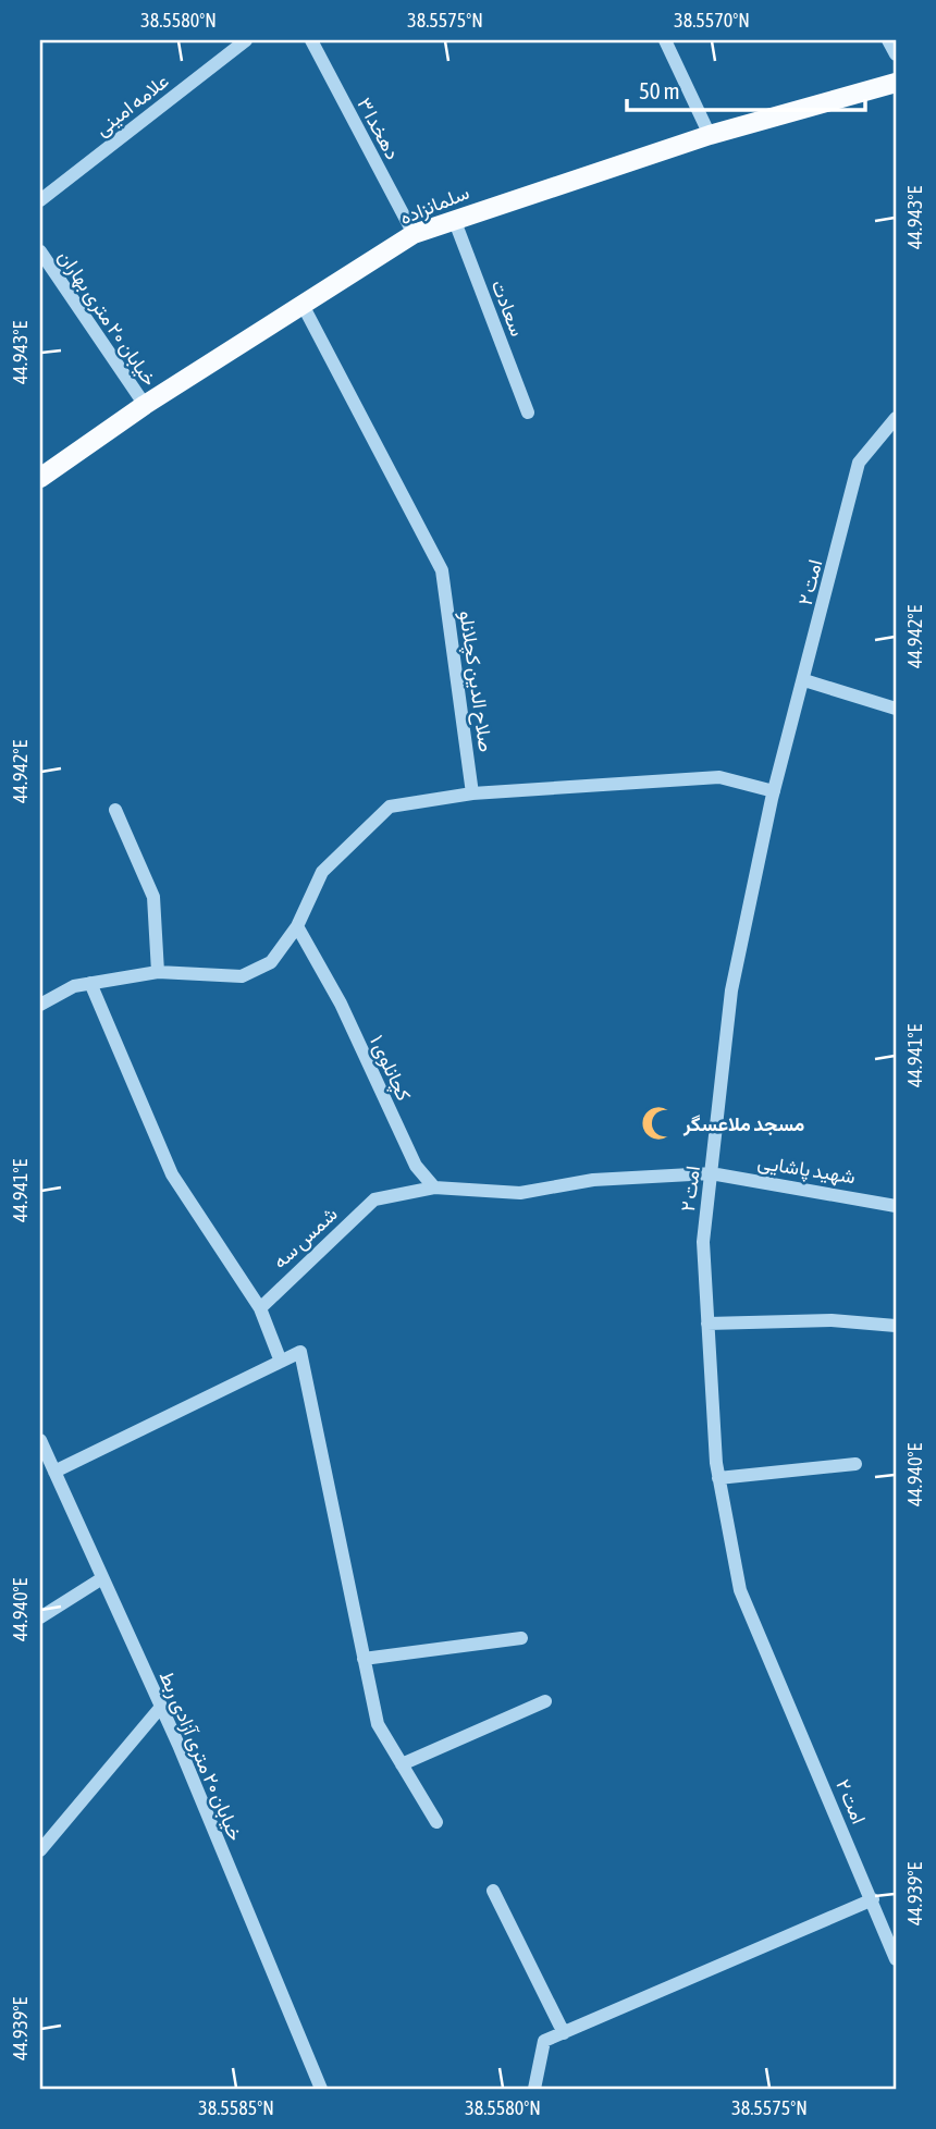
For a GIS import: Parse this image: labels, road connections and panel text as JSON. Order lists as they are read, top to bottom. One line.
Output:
{"streets":{"main road":["سلمانزاده"],"street":["علامه امینی","دهخدا ۳","سعادت","خیابان ۲۰ متری بهاران","امت ۲","صلاح الدین کچلانلو","کچانلوی ۱","شهید پاشایی","شمس سه","خیابان ۲۰ متری آزادی ربط"]},"crossings":[["دهخدا ۳","سلمانزاده"],["سلمانزاده","سعادت"],["سلمانزاده","خیابان ۲۰ متری بهاران"],["سلمانزاده","صلاح الدین کچلانلو"],["امت ۲","شهید پاشایی"],["کچانلوی ۱","شمس سه"]],"places":{"mosque":["مسجد ملاعسگر"]},"scale_bar":"50 m","coordinates":["38.5580°N","38.5575°N","38.5570°N","44.943°E","44.942°E","44.941°E","44.940°E","44.939°E","38.5585°N"]}
